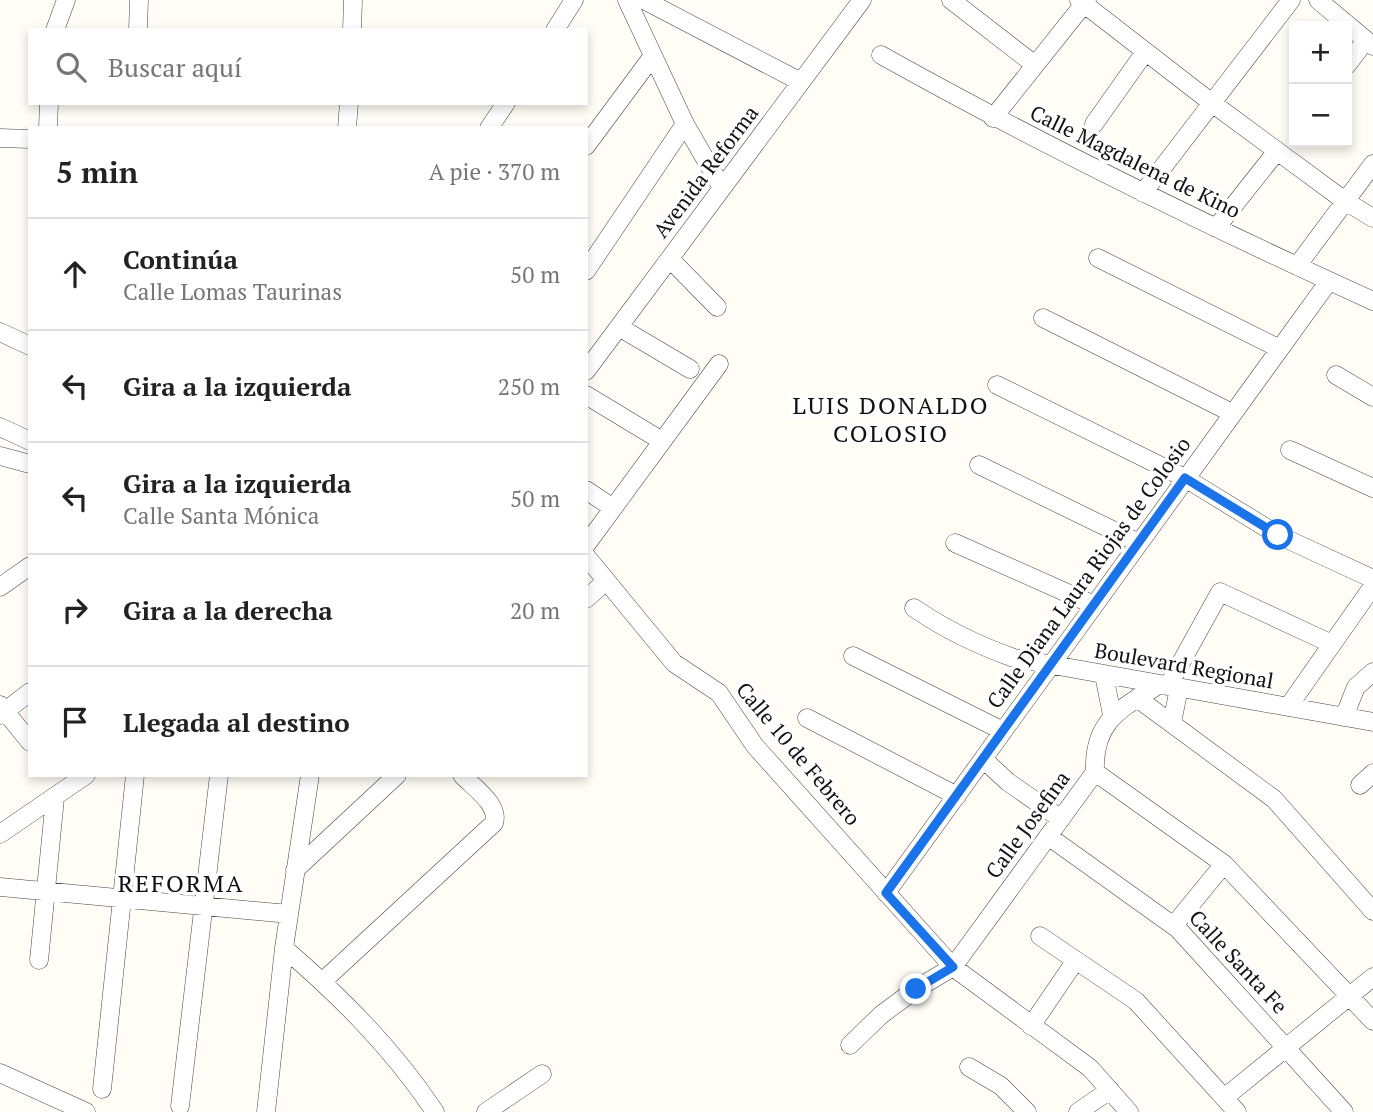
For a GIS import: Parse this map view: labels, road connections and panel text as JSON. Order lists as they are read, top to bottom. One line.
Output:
{"streets":{"street":["Calle Magdalena de Kino","Avenida Reforma","Calle Diana Laura Riojas de Colosio","Boulevard Regional","Calle 10 de Febrero","Calle Josefina","Calle Santa Fe"]},"crossings":[["Calle Magdalena de Kino","Calle Diana Laura Riojas de Colosio"],["Calle Diana Laura Riojas de Colosio","Boulevard Regional"],["Calle Diana Laura Riojas de Colosio","Calle 10 de Febrero"],["Calle 10 de Febrero","Calle Josefina"],["Calle Josefina","Calle Santa Fe"]],"districts":["LUIS DONALDO COLOSIO","REFORMA"],"page":{"map_buttons":["+","−"],"search":"Buscar aquí","heading":["5 min","A pie · 370 m"],"list":[["Continúa","Calle Lomas Taurinas","50 m"],["Gira a la izquierda","250 m"],["Gira a la izquierda","Calle Santa Mónica","50 m"],["Gira a la derecha","20 m"],"Llegada al destino"]}}
